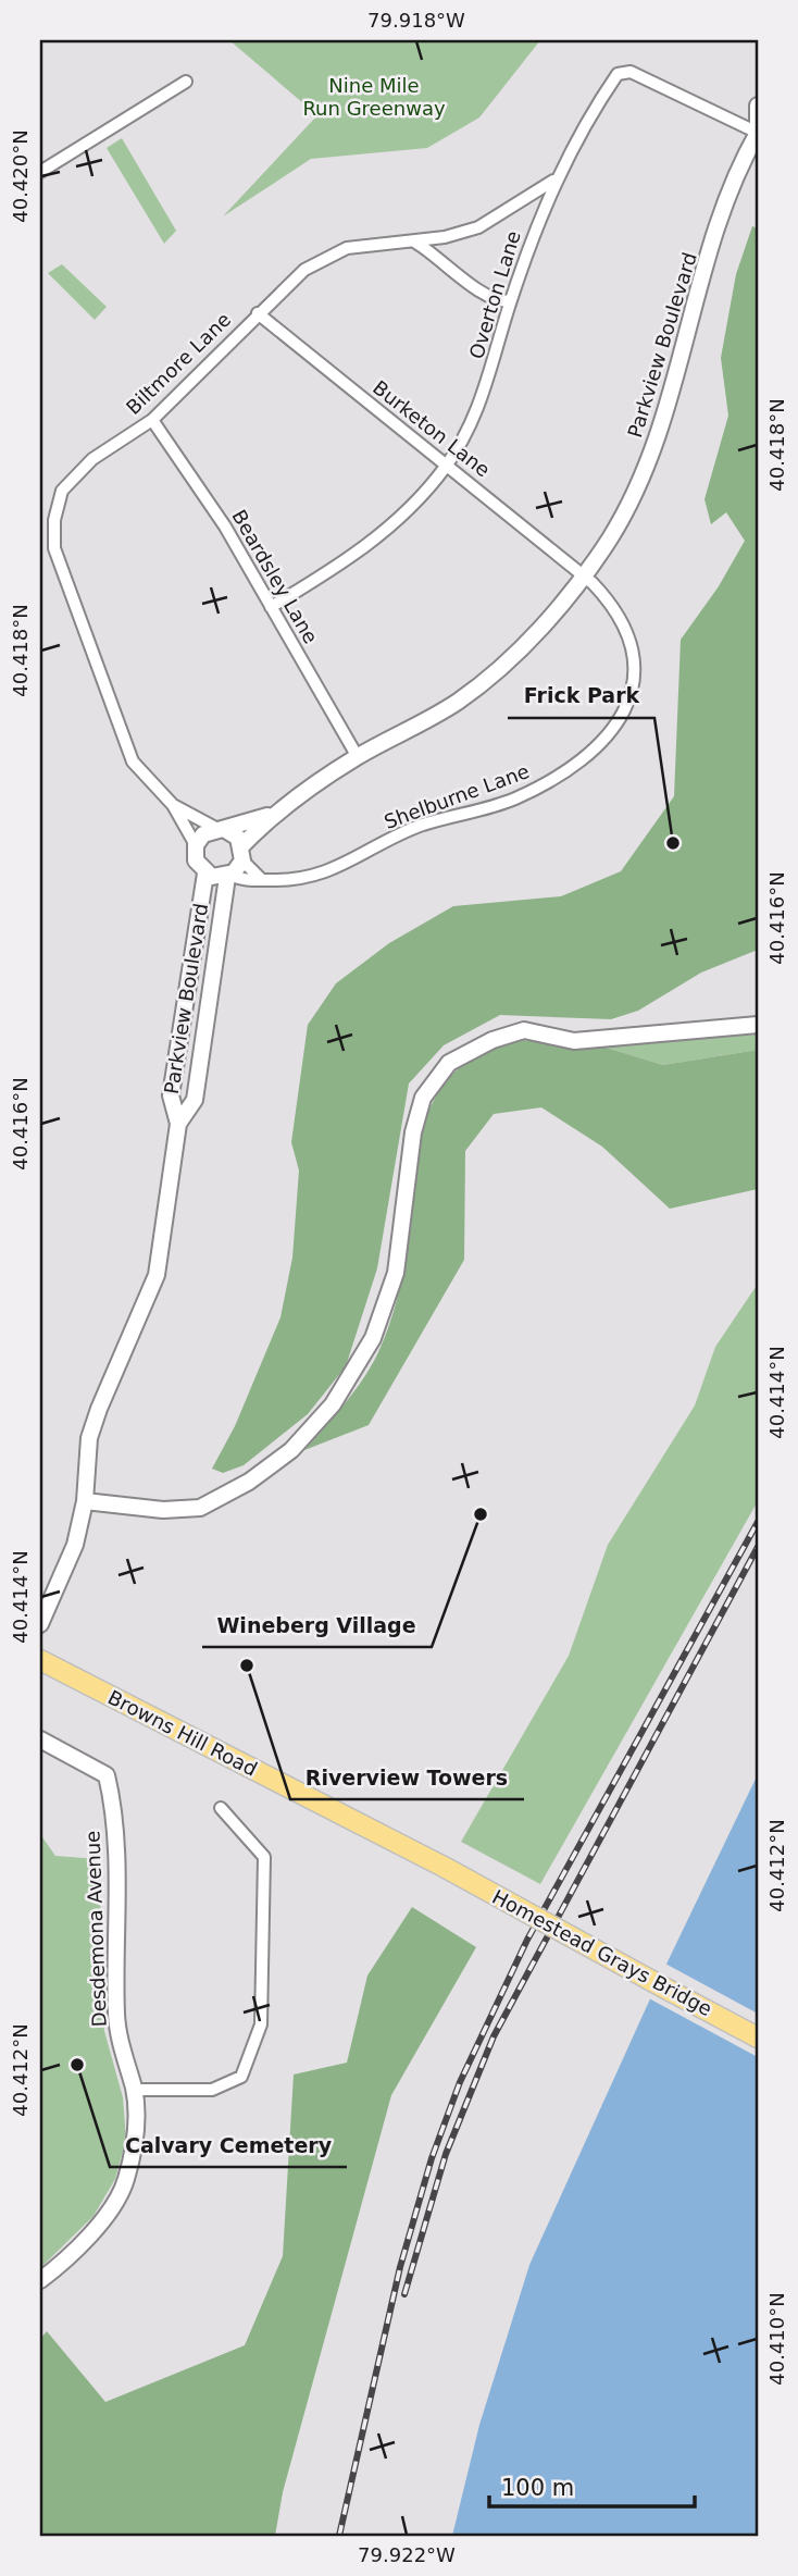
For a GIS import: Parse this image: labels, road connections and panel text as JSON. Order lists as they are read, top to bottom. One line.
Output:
{"streets":{"main road":["Browns Hill Road","Homestead Grays Bridge"],"street":["Overton Lane","Parkview Boulevard","Biltmore Lane","Burketon Lane","Beardsley Lane","Shelburne Lane","Desdemona Avenue"]},"crossings":[["Overton Lane","Parkview Boulevard"],["Overton Lane","Biltmore Lane"],["Overton Lane","Burketon Lane"],["Overton Lane","Beardsley Lane"],["Parkview Boulevard","Burketon Lane"],["Parkview Boulevard","Beardsley Lane"],["Parkview Boulevard","Shelburne Lane"],["Biltmore Lane","Burketon Lane"],["Biltmore Lane","Beardsley Lane"],["Burketon Lane","Shelburne Lane"],["Browns Hill Road","Homestead Grays Bridge"]],"parks":["Nine Mile Run Greenway"],"places":["Frick Park","Wineberg Village","Riverview Towers","Calvary Cemetery"],"scale_bar":"100 m","coordinates":["79.918°W","40.420°N","40.418°N","40.416°N","40.414°N","40.412°N","40.410°N","79.922°W"]}
